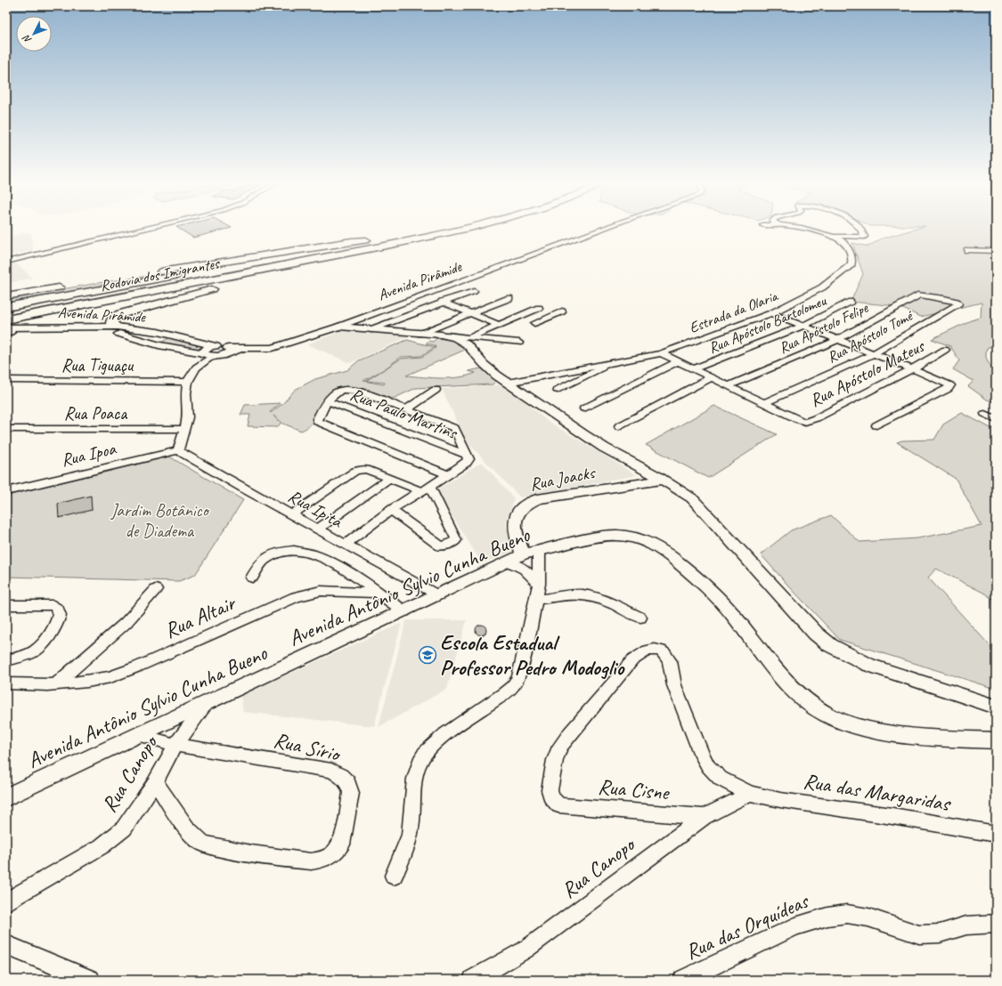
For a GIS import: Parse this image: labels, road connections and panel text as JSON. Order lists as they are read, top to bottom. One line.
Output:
{"streets":{"highway":["Rodovia dos Imigrantes"],"main road":["Avenida Pirâmide","Rua Joacks","Avenida Antônio Sylvio Cunha Bueno"],"street":["Estrada da Olaria","Rua Apóstolo Bartolomeu","Rua Apóstolo Felipe","Rua Apóstolo Tomé","Rua Tiguaçu","Rua Apóstolo Mateus","Rua Poaca","Rua Paulo Martins","Rua Ipoa","Rua Ipita","Rua Altair","Rua Sírio","Rua Canopo","Rua Cisne","Rua das Margaridas","Rua das Orquídeas"]},"crossings":[["Rua Apóstolo Felipe","Rua Apóstolo Tomé"],["Rua Apóstolo Tomé","Rua Apóstolo Mateus"],["Rua Ipoa","Rua Ipita"],["Rua Joacks","Avenida Antônio Sylvio Cunha Bueno"],["Rua Ipita","Avenida Antônio Sylvio Cunha Bueno"],["Avenida Antônio Sylvio Cunha Bueno","Rua Sírio"],["Avenida Antônio Sylvio Cunha Bueno","Rua Canopo"],["Rua Sírio","Rua Canopo"],["Rua Canopo","Rua Cisne"],["Rua Canopo","Rua das Margaridas"],["Rua Cisne","Rua das Margaridas"]],"parks":["Jardim Botânico de Diadema"],"places":{"school or university":["Escola Estadual Professor Pedro Modoglio"]},"north":"bottom left"}
